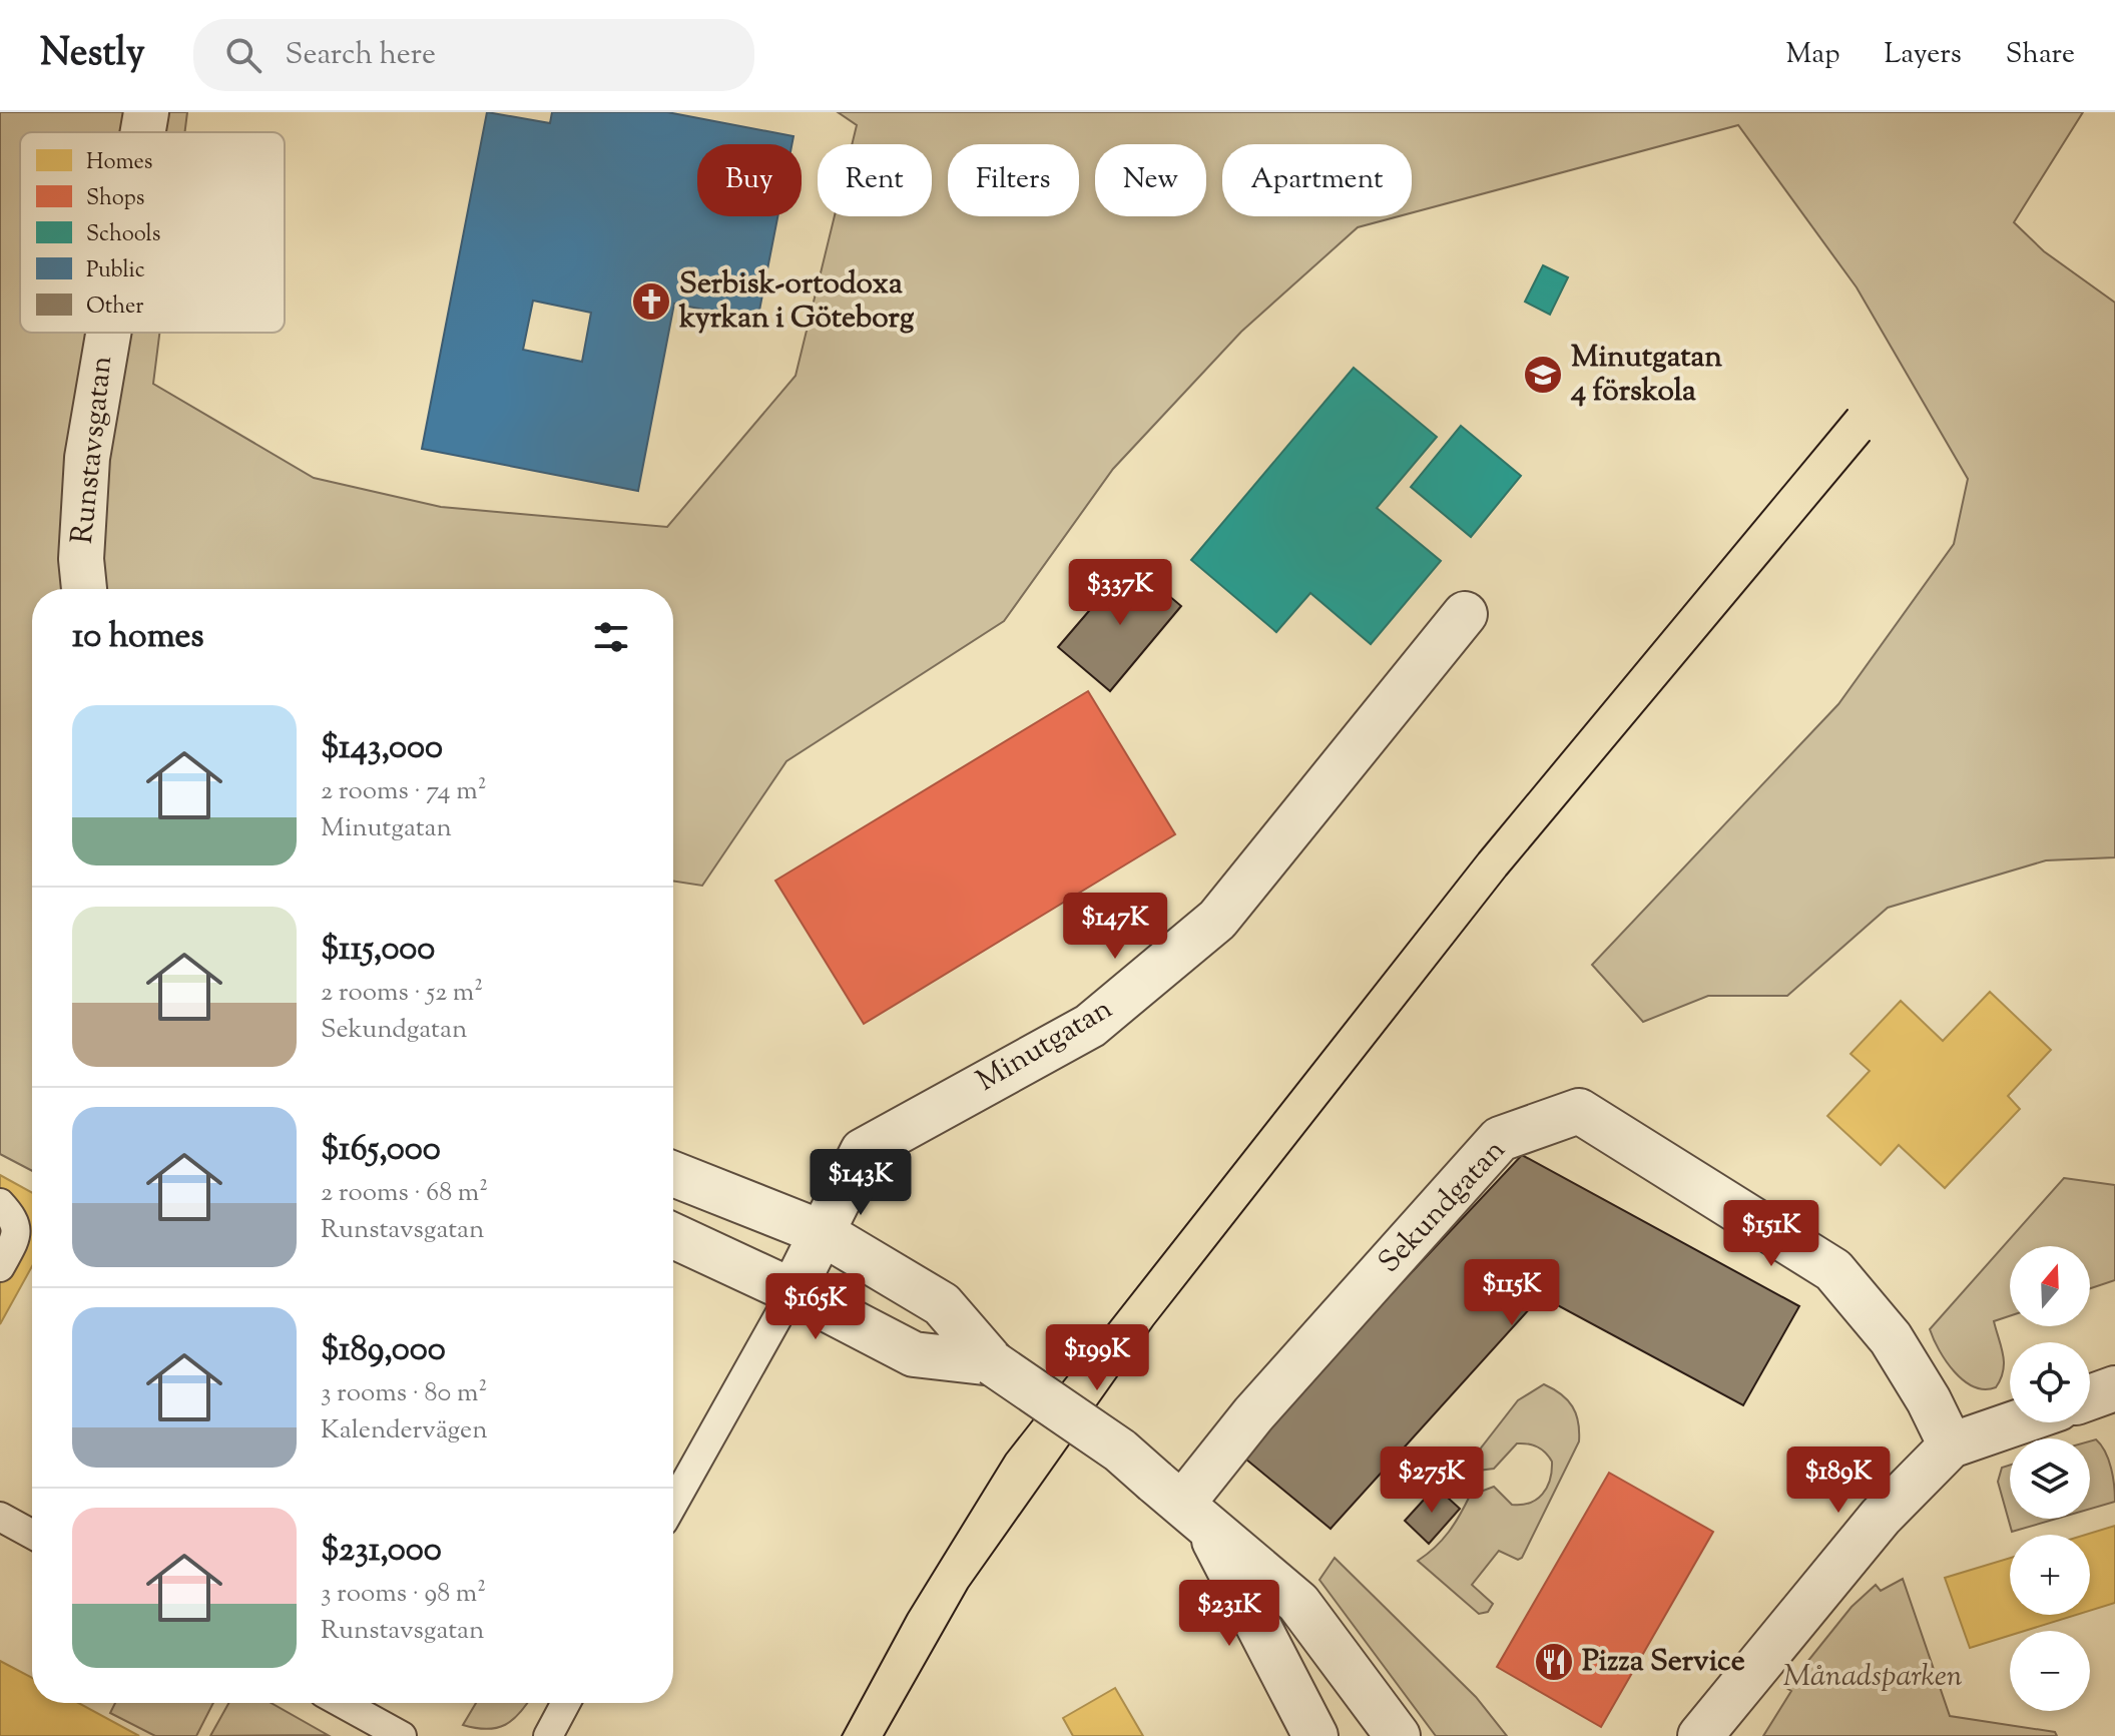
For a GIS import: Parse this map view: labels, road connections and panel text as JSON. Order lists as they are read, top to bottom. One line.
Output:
{"streets":{"street":["Runstavsgatan","Minutgatan","Sekundgatan"]},"parks":["Månadsparken"],"places":{"church":["Serbisk-ortodoxa kyrkan i Göteborg"],"school or university":["Minutgatan 4 förskola"],"restaurant":["Pizza Service"]},"legend":["Homes","Shops","Schools","Public","Other"],"north":"top","page":{"header":"Nestly","search":"Search here","nav":["Map","Layers","Share"],"chip":["Buy","Rent","Filters","New","Apartment"],"price":["$337K","$147K","$143K","$151K","$115K","$165K","$199K","$275K","$189K","$231K"],"heading":"10 homes","list":[{"name":"$143,000","note":"2 rooms · 74 m² · Minutgatan"},{"name":"$115,000","note":"2 rooms · 52 m² · Sekundgatan"},{"name":"$165,000","note":"2 rooms · 68 m² · Runstavsgatan"},{"name":"$189,000","note":"3 rooms · 80 m² · Kalendervägen"},{"name":"$231,000","note":"3 rooms · 98 m² · Runstavsgatan"}],"map_buttons":["+","−"]}}
